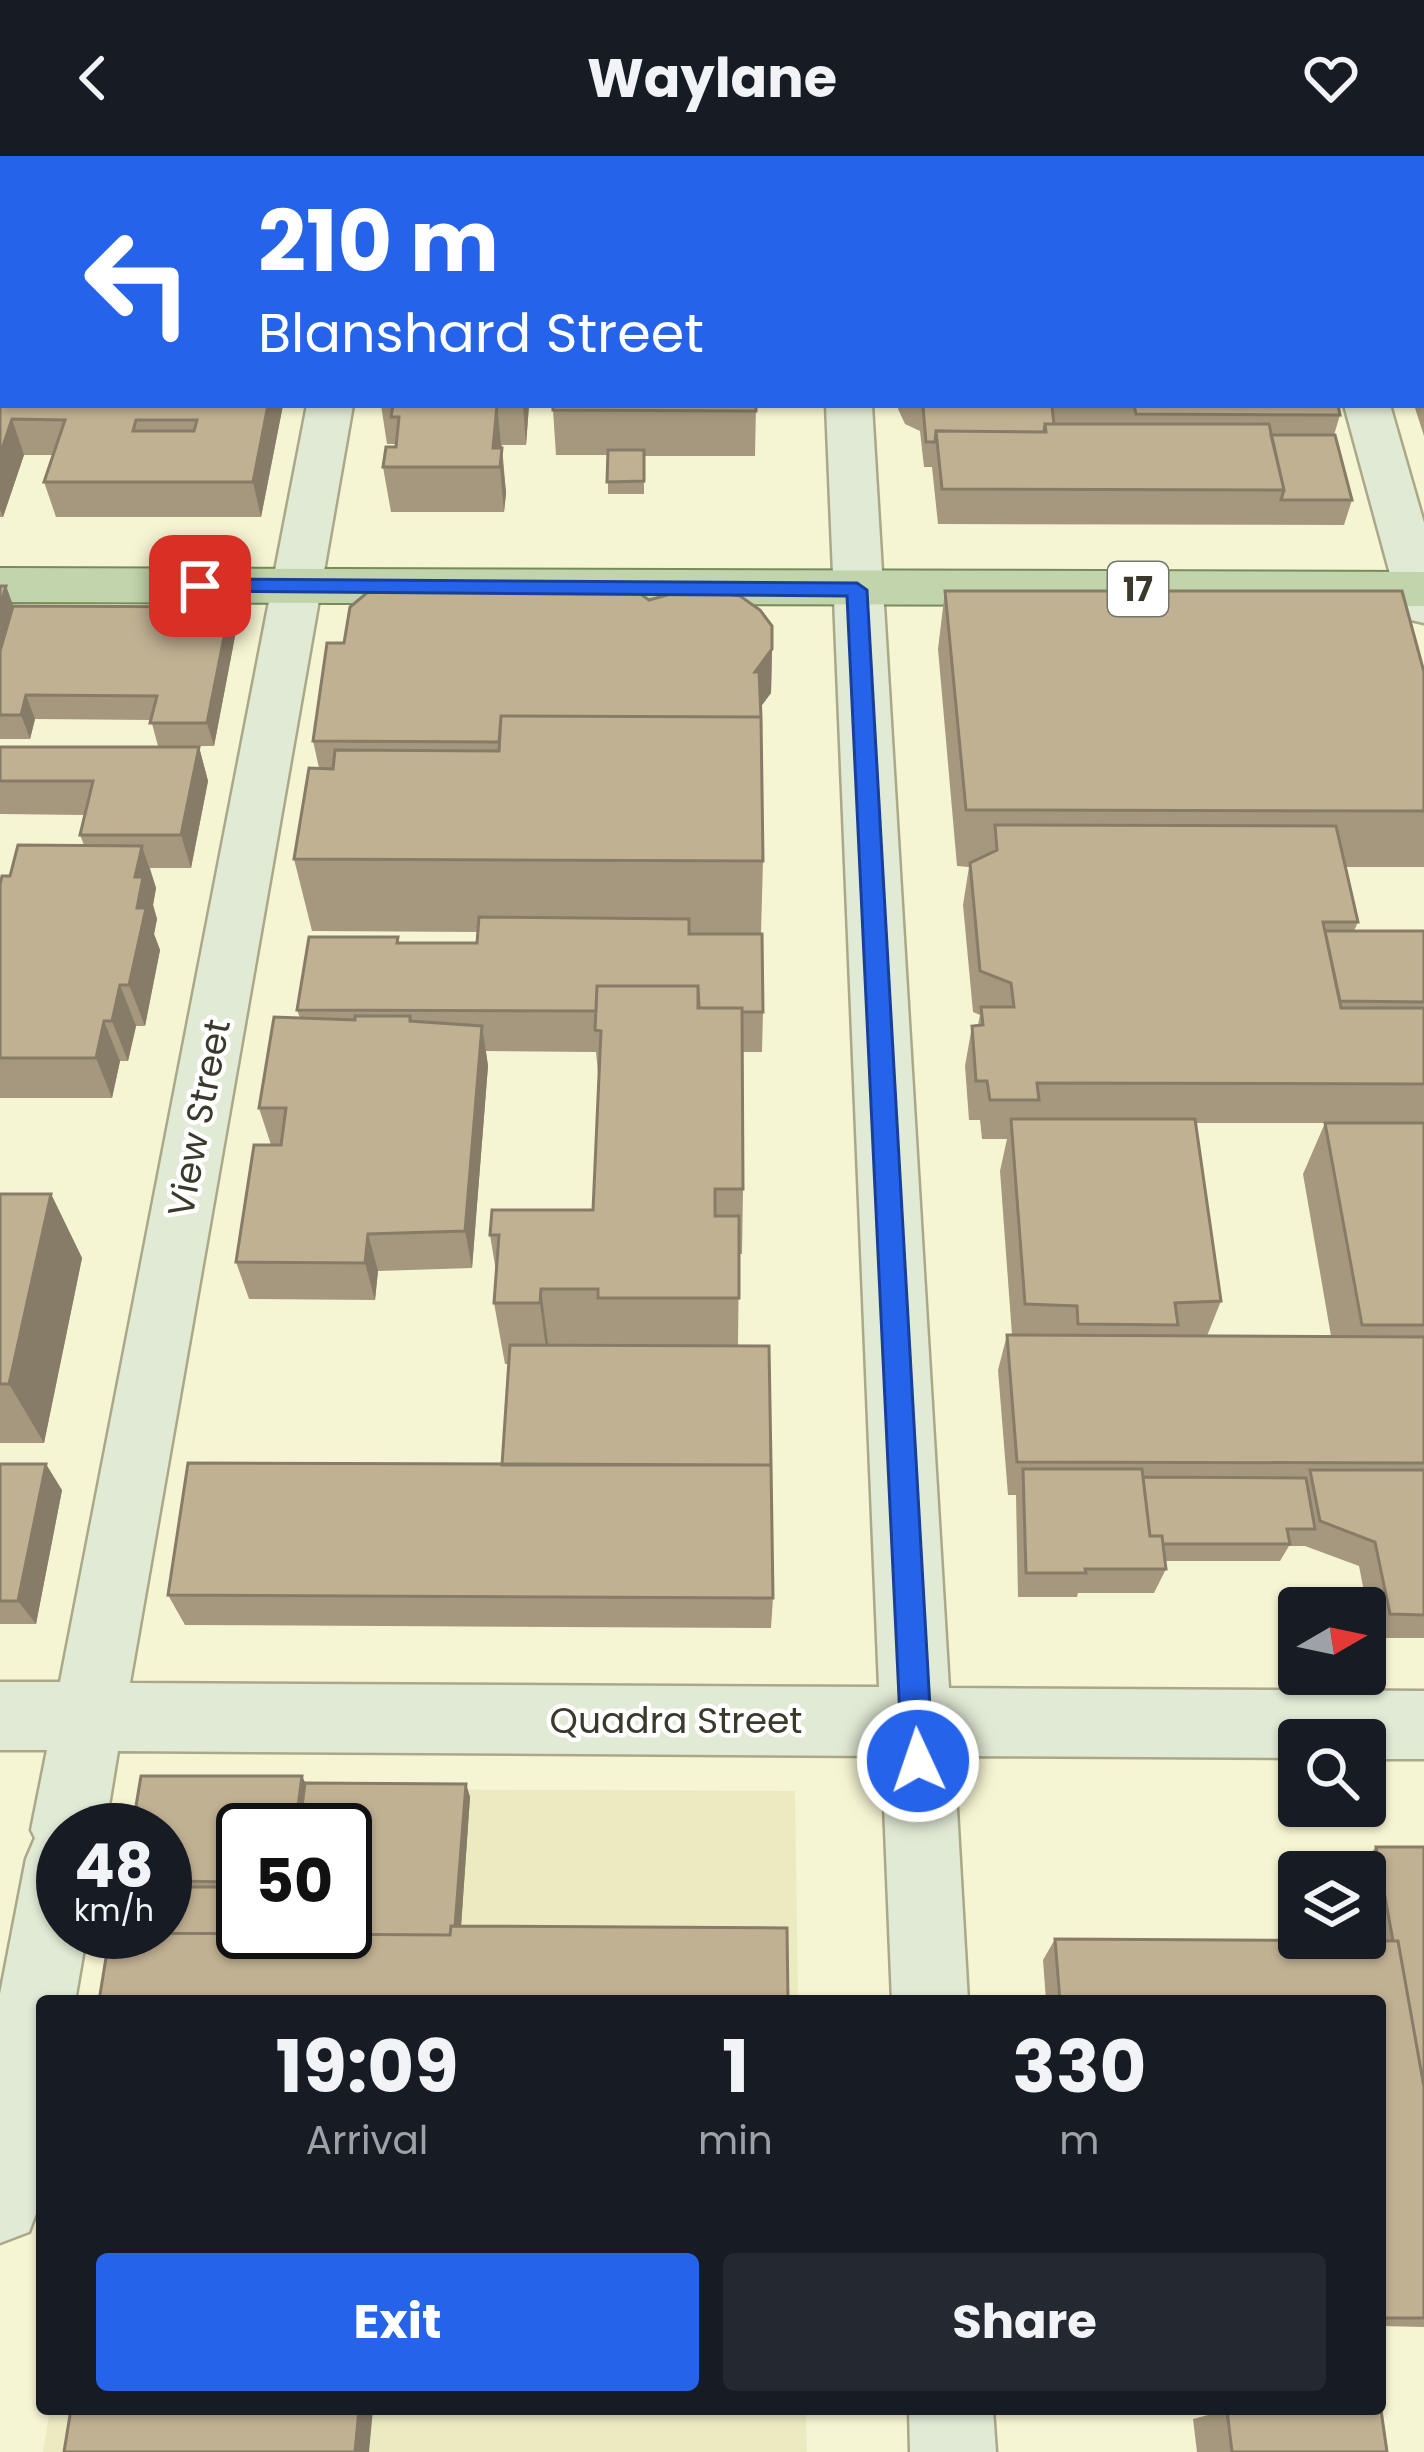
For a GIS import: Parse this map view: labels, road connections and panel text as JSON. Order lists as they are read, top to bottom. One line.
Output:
{"streets":{"main road":["17","View Street","Quadra Street"]},"crossings":[["17","View Street"],["View Street","Quadra Street"]],"north":"right","page":{"header":"Waylane","turn":["210 m","Blanshard Street"],"speed":"48 km/h","limit":"50","eta":["19:09","Arrival","1","min","330","m"],"buttons":["Exit","Share"]}}
